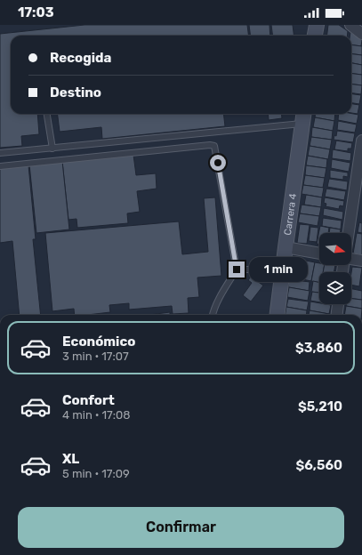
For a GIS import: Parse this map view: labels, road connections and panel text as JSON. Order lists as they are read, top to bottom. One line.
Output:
{"streets":{"street":["Carrera 4"]},"north":"right","page":{"status":"17:03","banner":["Recogida","Destino"],"bubble":"1 min","list":[{"name":"Económico","note":"3 min · 17:07","value":"$3,860"},{"name":"Confort","note":"4 min · 17:08","value":"$5,210"},{"name":"XL","note":"5 min · 17:09","value":"$6,560"}],"buttons":"Confirmar"}}
